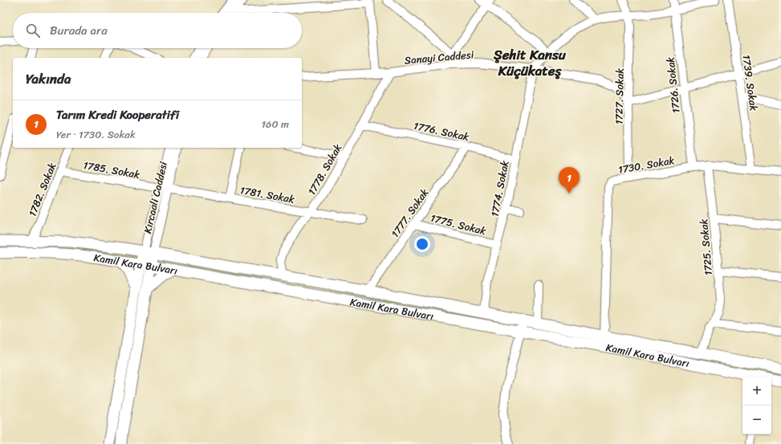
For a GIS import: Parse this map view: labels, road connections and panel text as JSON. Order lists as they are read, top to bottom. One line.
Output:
{"streets":{"main road":["Kamil Kara Bulvarı"],"street":["Sanayi Caddesi","1739. Sokak","1726. Sokak","1727. Sokak","1776. Sokak","1730. Sokak","1785. Sokak","1778. Sokak","1774. Sokak","1782. Sokak","1781. Sokak","Kırcaali Caddesi","1777. Sokak","1775. Sokak","1725. Sokak"]},"crossings":[["Sanayi Caddesi","1727. Sokak"],["Sanayi Caddesi","1778. Sokak"],["Sanayi Caddesi","1774. Sokak"],["1739. Sokak","1730. Sokak"],["1726. Sokak","1730. Sokak"],["1727. Sokak","1730. Sokak"],["1776. Sokak","1778. Sokak"],["1776. Sokak","1774. Sokak"],["1776. Sokak","1777. Sokak"],["1730. Sokak","1725. Sokak"],["1730. Sokak","Kamil Kara Bulvarı"],["1785. Sokak","1782. Sokak"],["1785. Sokak","1781. Sokak"],["1785. Sokak","Kırcaali Caddesi"],["1778. Sokak","1781. Sokak"],["1778. Sokak","Kamil Kara Bulvarı"],["1774. Sokak","1775. Sokak"],["1774. Sokak","Kamil Kara Bulvarı"],["1782. Sokak","Kamil Kara Bulvarı"],["1781. Sokak","Kırcaali Caddesi"],["Kırcaali Caddesi","Kamil Kara Bulvarı"],["1777. Sokak","1775. Sokak"],["1777. Sokak","Kamil Kara Bulvarı"],["1725. Sokak","Kamil Kara Bulvarı"]],"districts":["Şehit Kansu Küçükateş"],"page":{"search":"Burada ara","heading":"Yakında","list":[{"mark":"1","name":"Tarım Kredi Kooperatifi","note":"Yer · 1730. Sokak","value":"160 m"}],"pins":"1","map_buttons":["+","−"]}}
